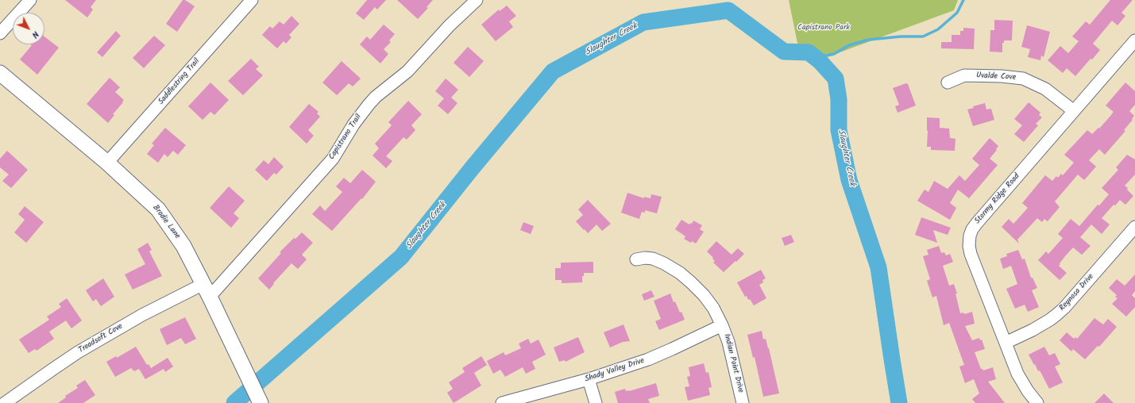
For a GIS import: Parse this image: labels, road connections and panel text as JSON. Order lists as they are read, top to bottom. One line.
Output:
{"streets":{"main road":["Brodie Lane"],"street":["Uvalde Cove","Saddlestring Trail","Capistrano Trail","Stormy Ridge Road","Reynosa Drive","Treadsoft Cove","Indian Point Drive","Shady Valley Drive"]},"crossings":[["Uvalde Cove","Stormy Ridge Road"],["Saddlestring Trail","Brodie Lane"],["Capistrano Trail","Brodie Lane"],["Capistrano Trail","Treadsoft Cove"],["Stormy Ridge Road","Reynosa Drive"],["Brodie Lane","Treadsoft Cove"],["Indian Point Drive","Shady Valley Drive"]],"water":["Slaughter Creek"],"parks":["Capistrano Park"],"north":"bottom right"}
